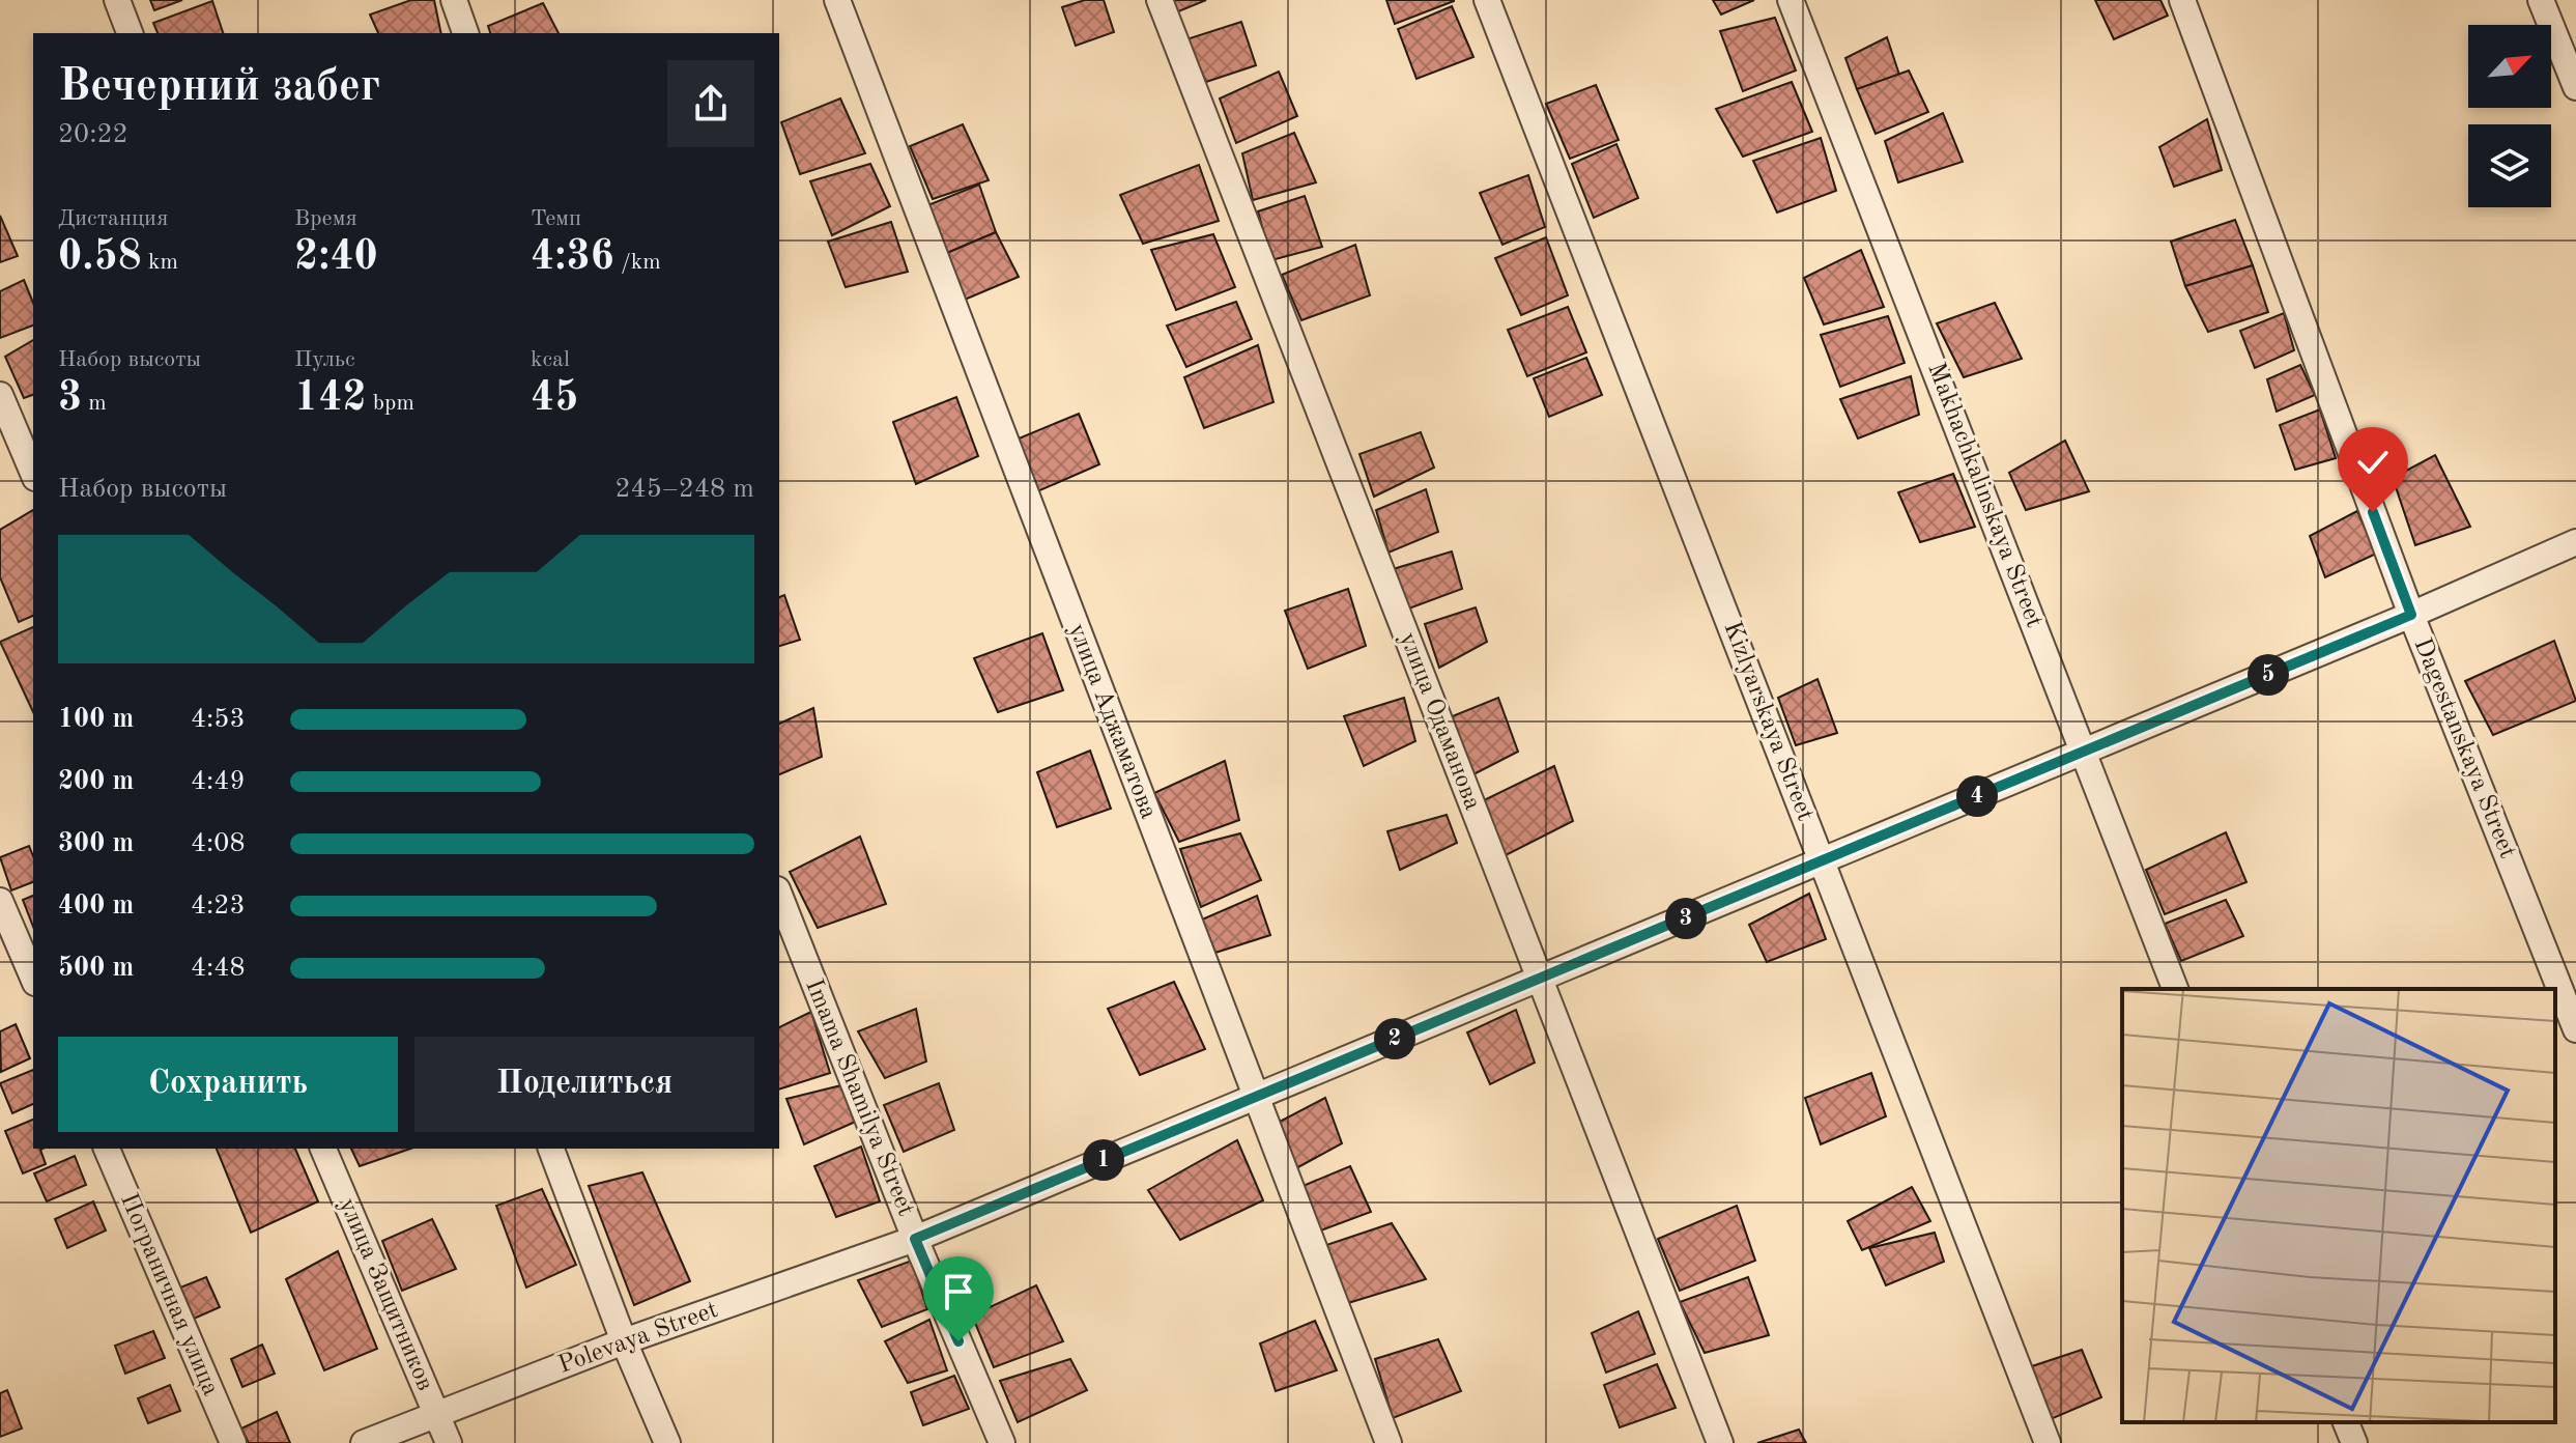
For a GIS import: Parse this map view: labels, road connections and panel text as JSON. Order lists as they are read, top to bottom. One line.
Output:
{"streets":{"street":["Makhachkalinskaya Street","улица Аджаматова","улица Одаманова","Kizlyarskaya Street","Dagestanskaya Street","Imama Shamilya Street","Пограничная улица","улица Защитников","Polevaya Street"]},"crossings":[["Makhachkalinskaya Street","Polevaya Street"],["улица Аджаматова","Polevaya Street"],["улица Одаманова","Polevaya Street"],["Kizlyarskaya Street","Polevaya Street"],["Dagestanskaya Street","Polevaya Street"],["Imama Shamilya Street","Polevaya Street"],["улица Защитников","Polevaya Street"]],"north":"top right","page":{"heading":["Вечерний забег","20:22"],"stats":[["Дистанция","0.58 km"],["Время","2:40"],["Темп","4:36 /km"],["Набор высоты","3 m"],["Пульс","142 bpm"],["kcal","45"]],"chart":["Набор высоты","245–248 m"],"pins":["5","4","3","2","1"],"list":[{"name":"100 m","note":"4:53"},{"name":"200 m","note":"4:49"},{"name":"300 m","note":"4:08"},{"name":"400 m","note":"4:23"},{"name":"500 m","note":"4:48"}],"buttons":["Сохранить","Поделиться"]}}
